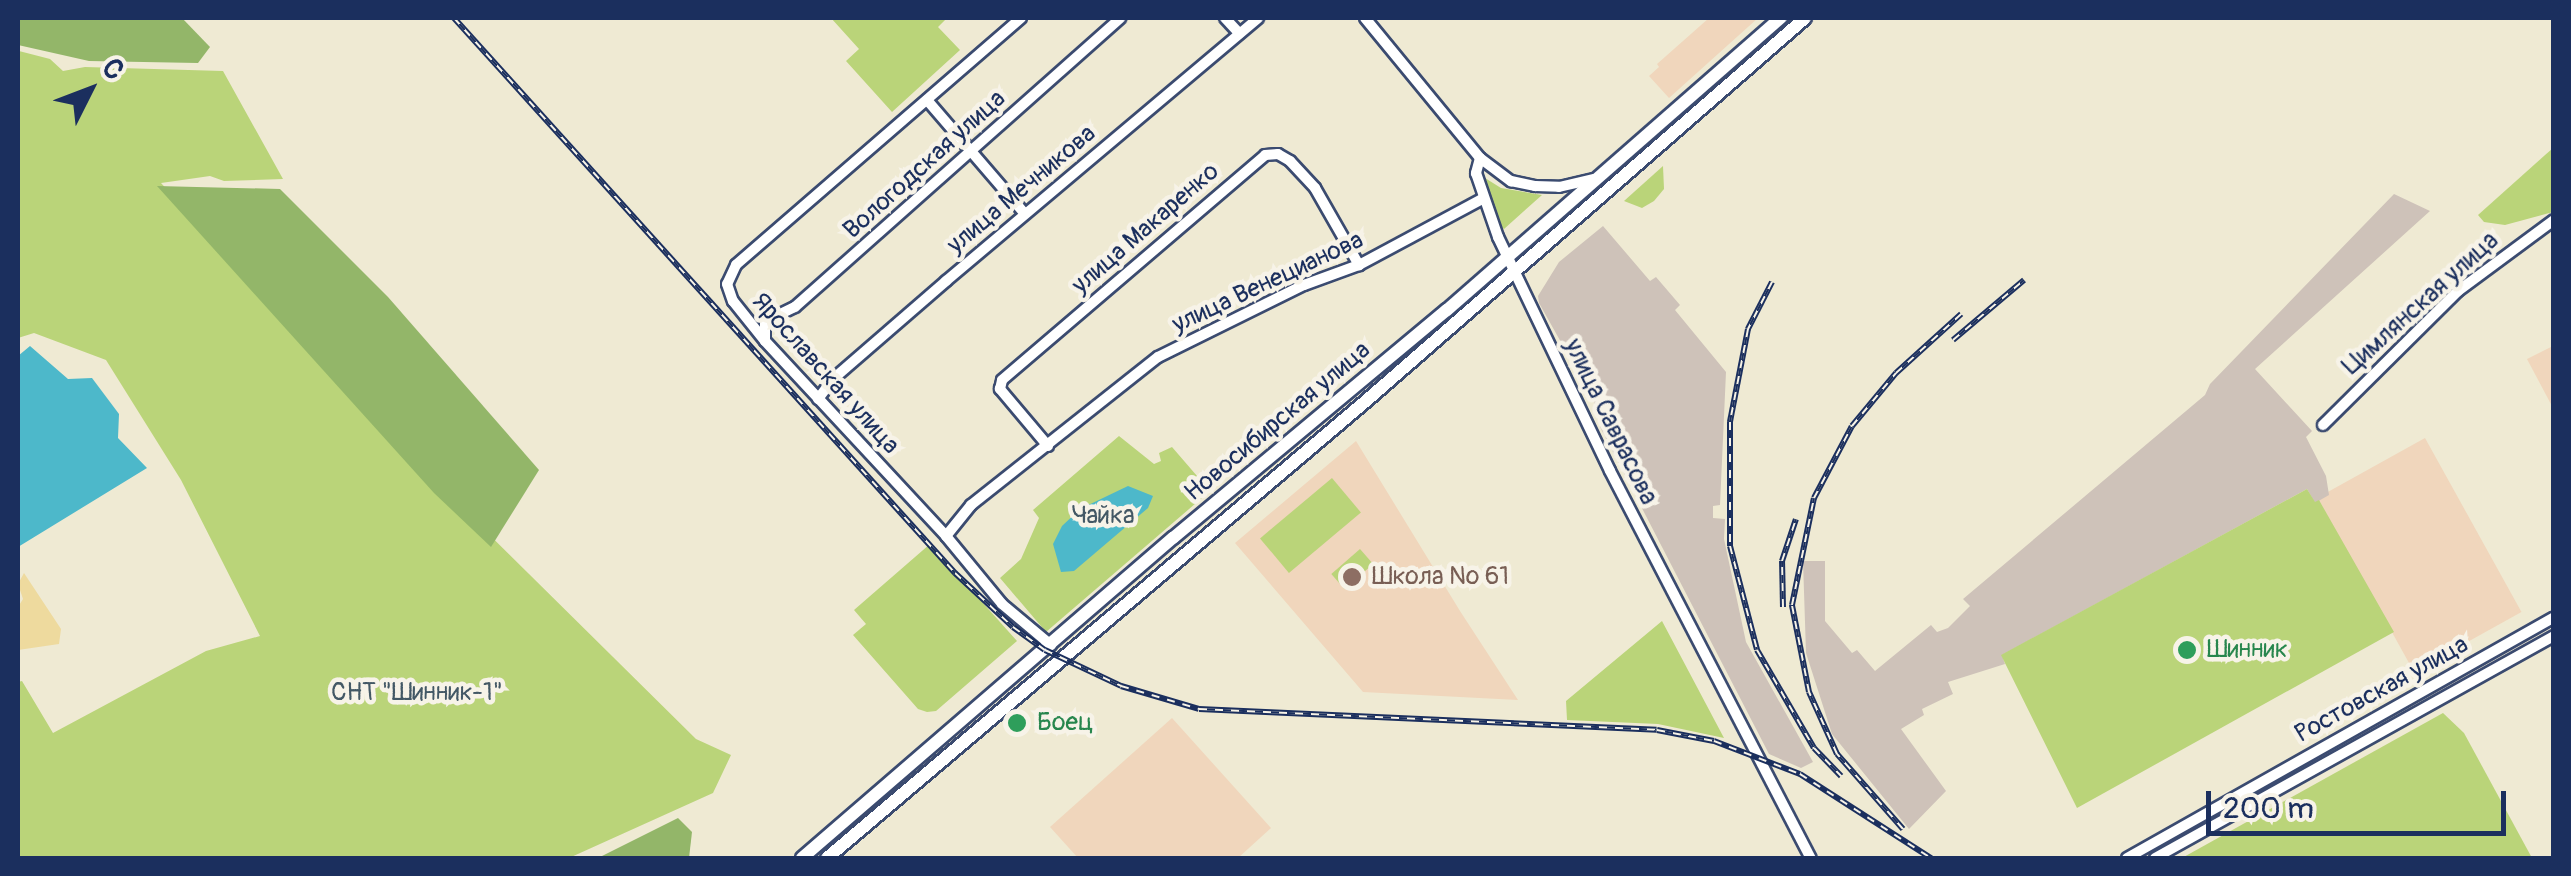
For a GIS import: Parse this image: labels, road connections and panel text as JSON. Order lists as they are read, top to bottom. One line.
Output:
{"streets":{"main road":["Новосибирская улица"],"street":["Вологодская улица","улица Мечникова","улица Макаренко","улица Венецианова","Цимлянская улица","Ярославская улица","улица Саврасова","Ростовская улица"]},"crossings":[["Вологодская улица","Ярославская улица"],["улица Мечникова","Ярославская улица"],["улица Макаренко","улица Венецианова"],["улица Венецианова","Ярославская улица"],["улица Венецианова","улица Саврасова"],["Ярославская улица","Новосибирская улица"],["Новосибирская улица","улица Саврасова"]],"parks":["Чайка","СНТ \"Шинник-1\""],"places":["Школа № 61","Шинник","Боец"],"scale_bar":"200 m","north":"top right"}
